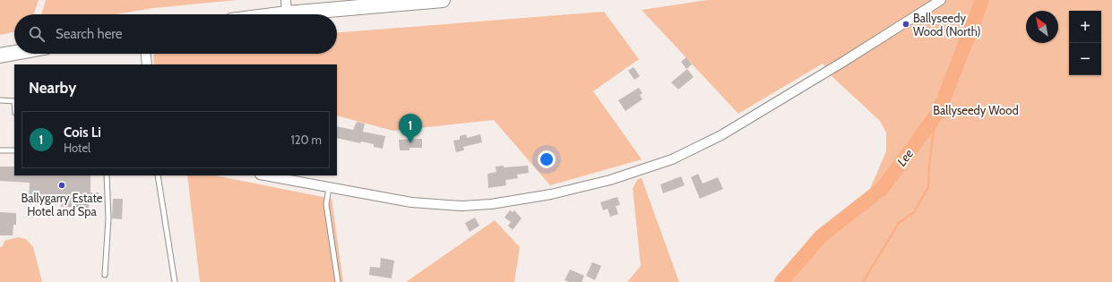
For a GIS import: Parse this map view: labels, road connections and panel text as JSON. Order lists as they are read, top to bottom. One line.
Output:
{"water":["Lee"],"parks":["Ballyseedy Wood"],"places":["Ballyseedy Wood (North)","Ballygarry Estate Hotel and Spa"],"north":"top left","page":{"map_buttons":["+","−"],"search":"Search here","heading":"Nearby","list":[{"mark":"1","name":"Cois Li","note":"Hotel","value":"120 m"}],"pins":"1"}}
